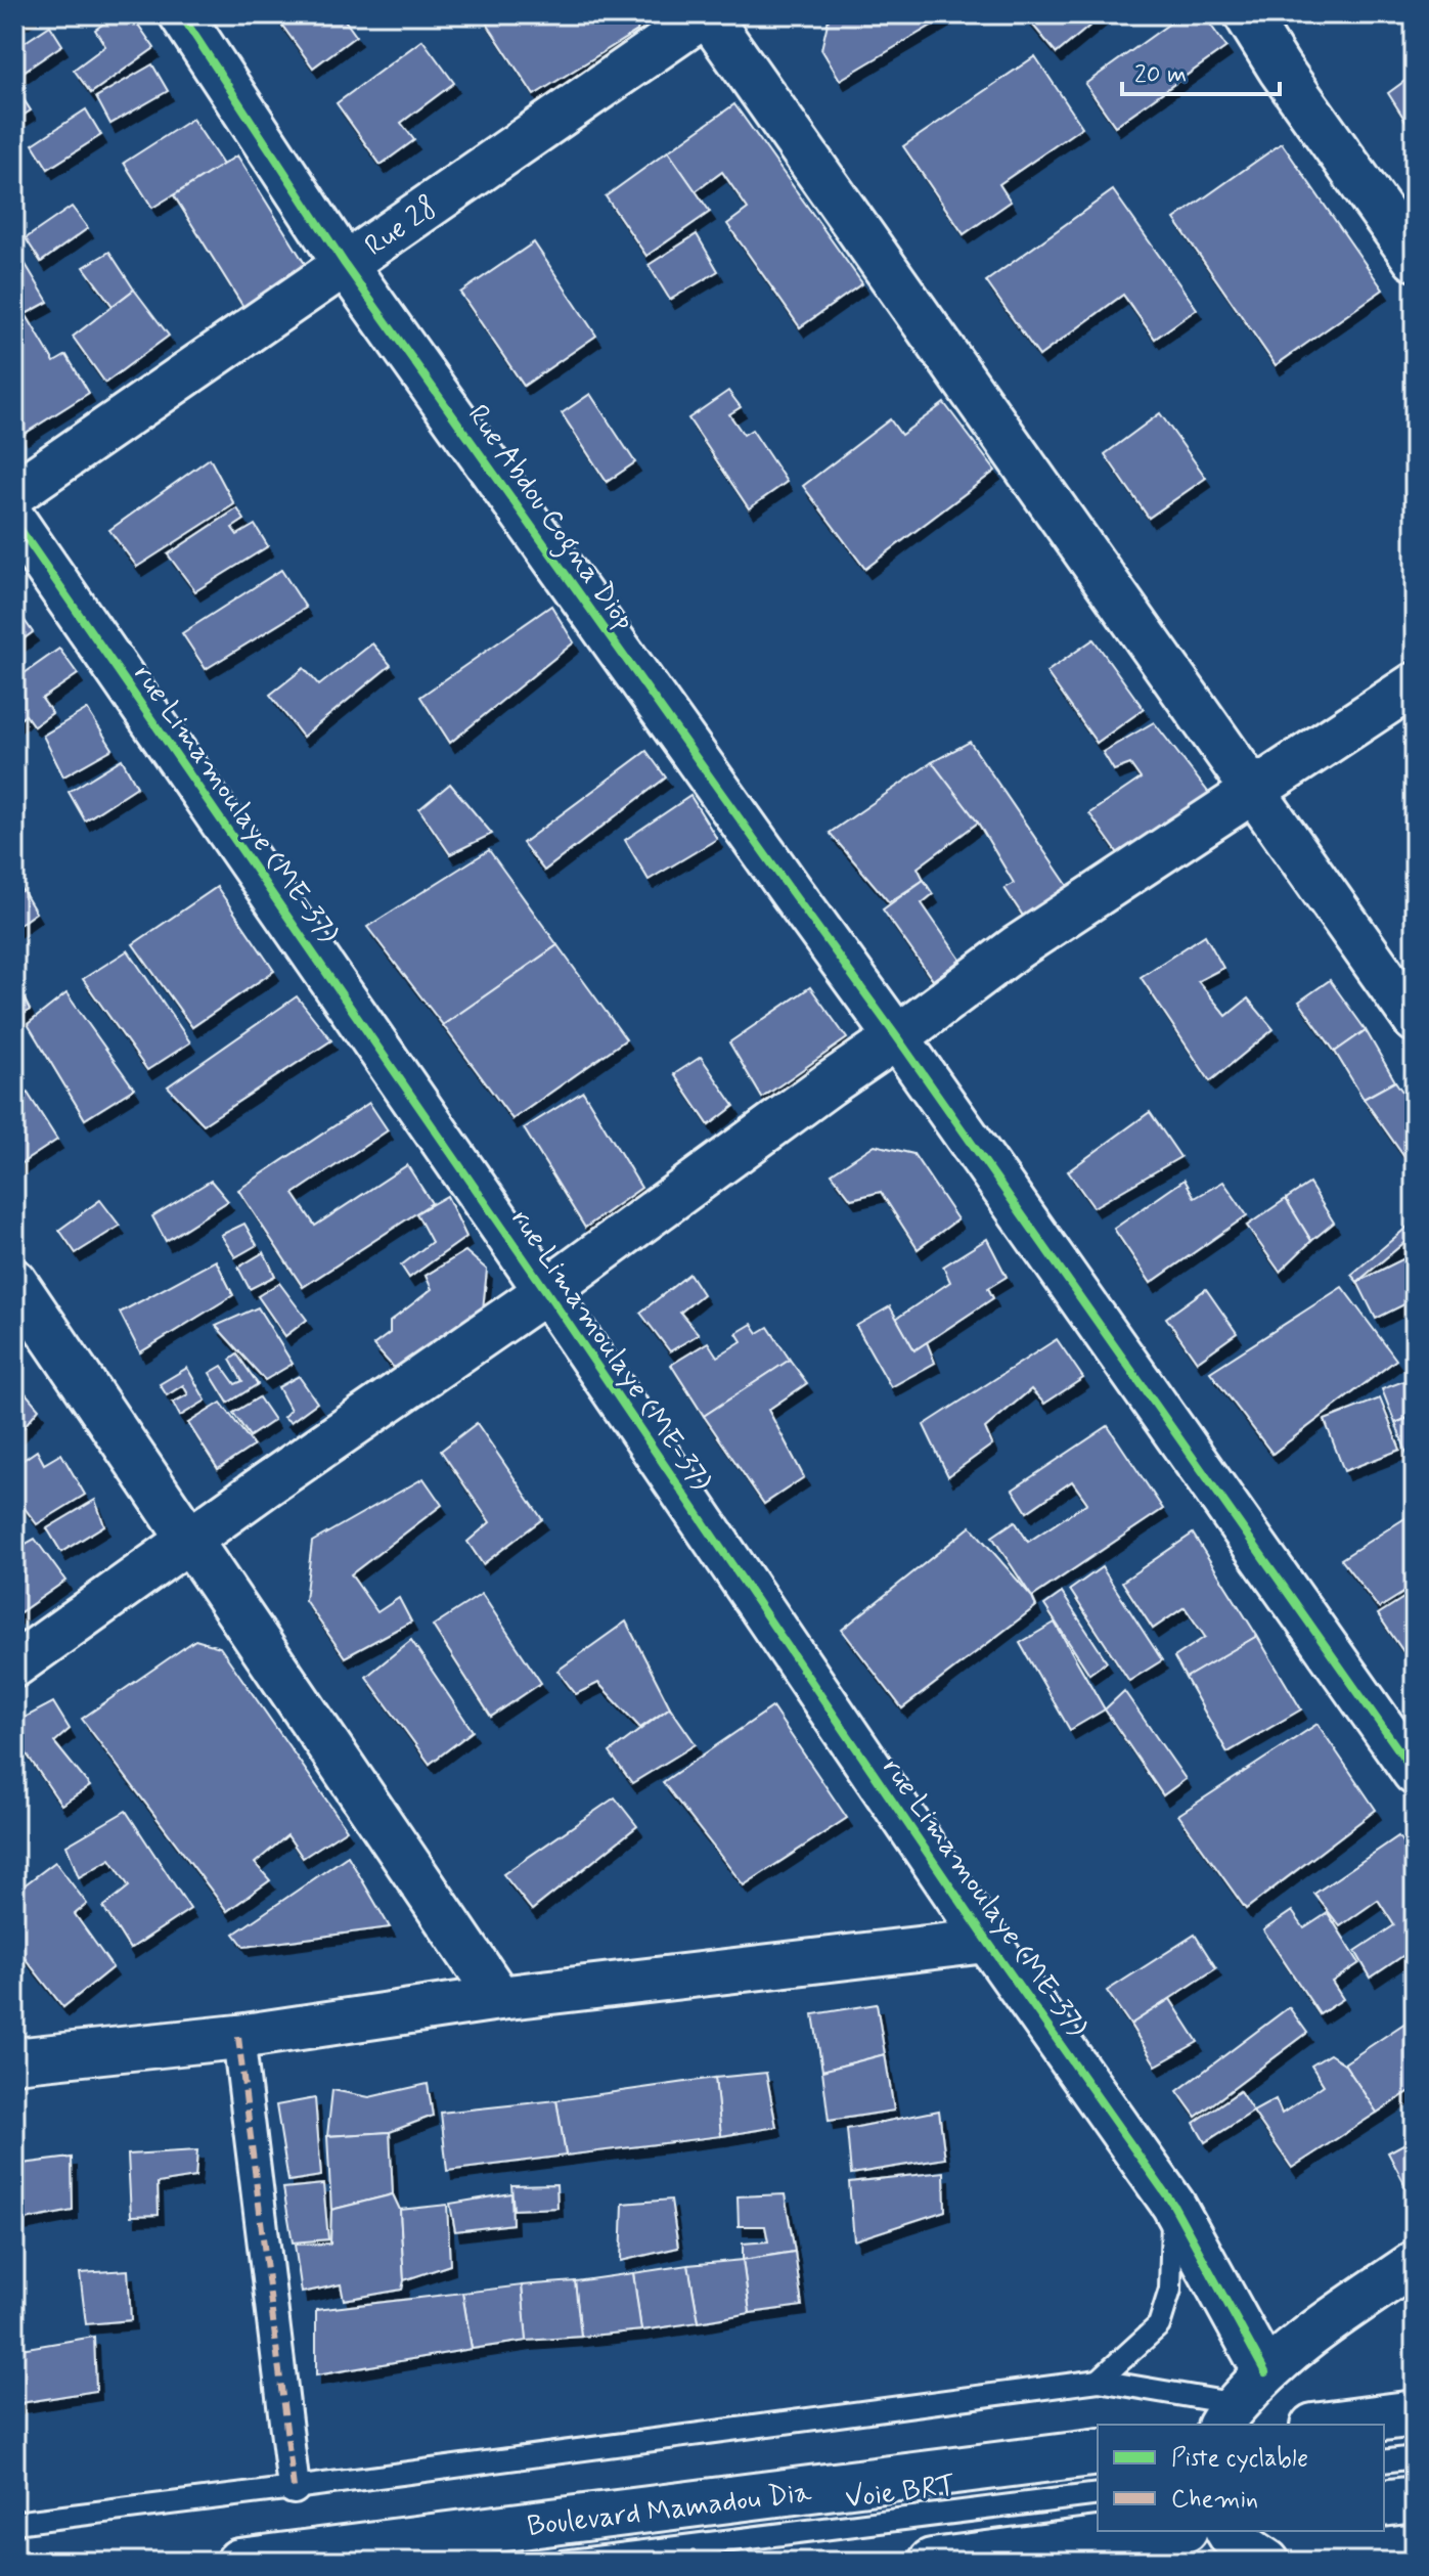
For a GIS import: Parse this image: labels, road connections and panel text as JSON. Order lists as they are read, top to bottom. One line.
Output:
{"streets":{"street":["Rue 28","Rue Abdou Cogna Diop","rue Limamoulaye (ME-37)","Boulevard Mamadou Dia"],"lane":["Voie BRT"]},"crossings":[["Rue 28","Rue Abdou Cogna Diop"]],"legend":["Piste cyclable","Chemin"],"scale_bar":"20 m"}
